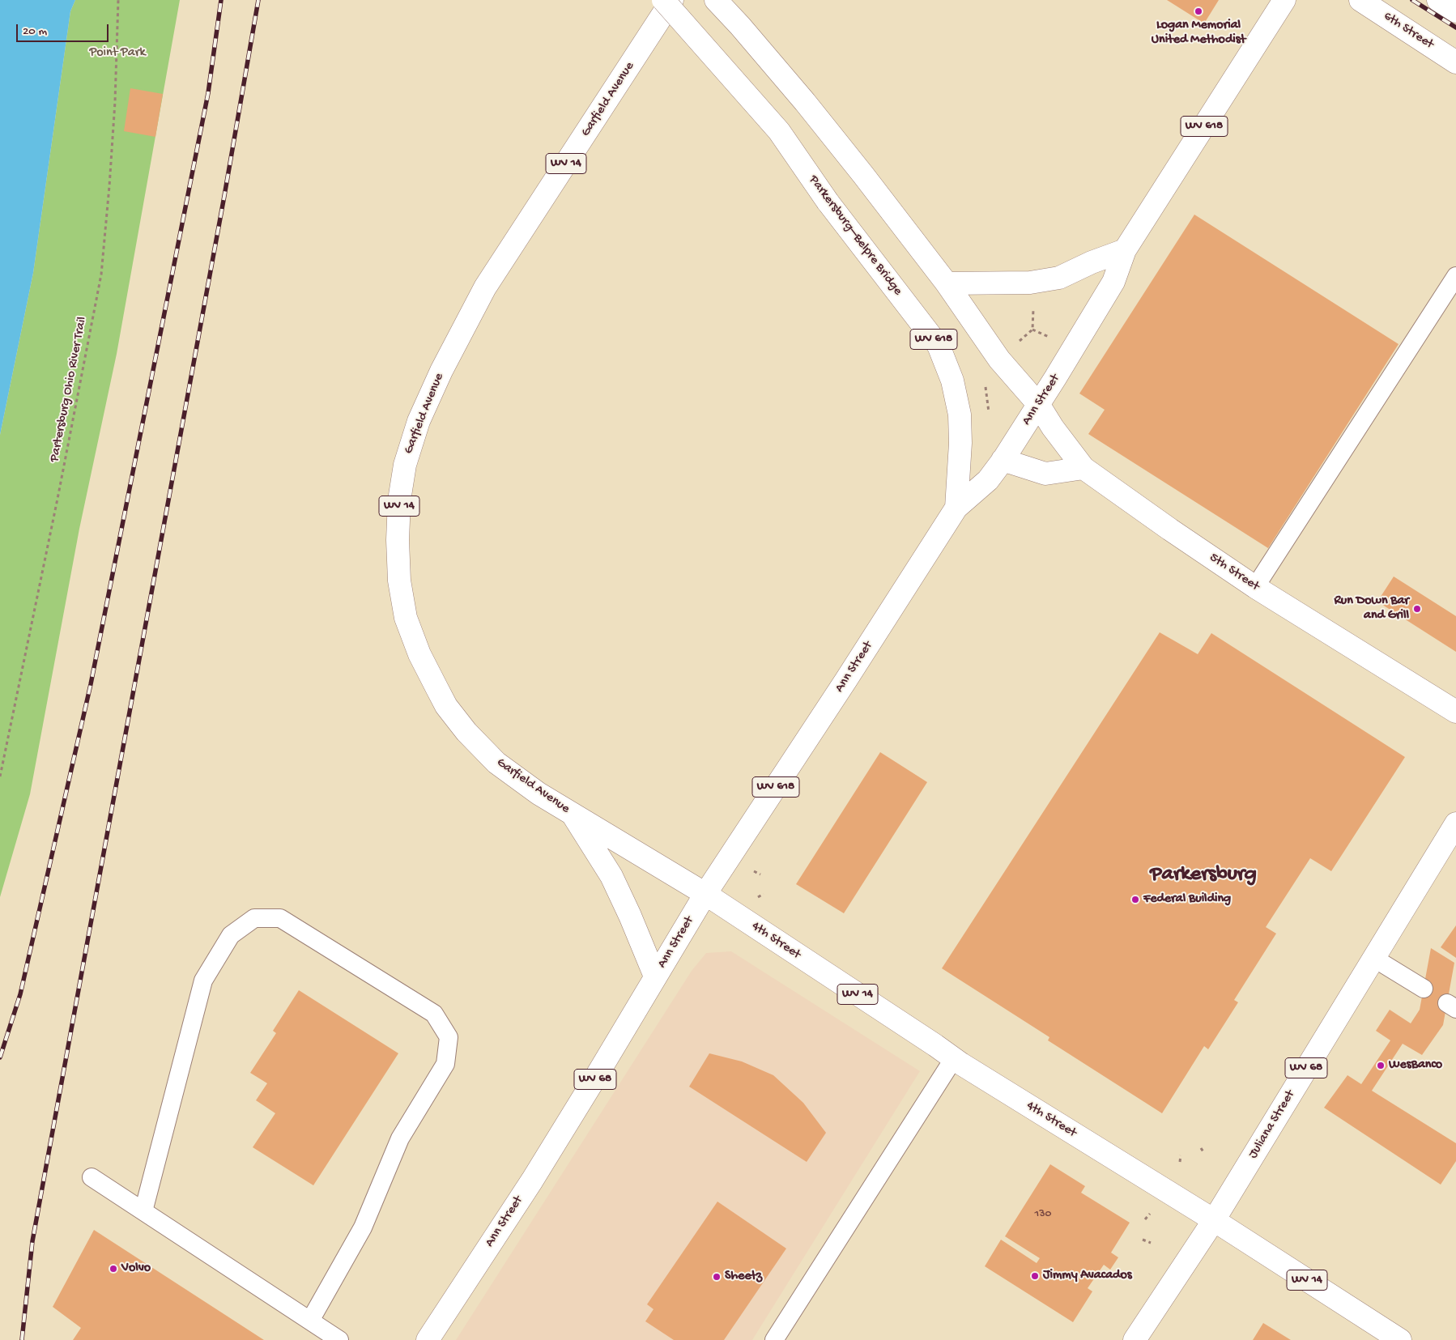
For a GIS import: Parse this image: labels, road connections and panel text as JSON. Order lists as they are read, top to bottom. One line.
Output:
{"streets":{"main road":["6th Street","Garfield Avenue","WV 618","WV 14","Parkersburg–Belpre Bridge","Ann Street","5th Street","4th Street","WV 68","Juliana Street"],"path":["Partersburg Ohio River Trail"]},"crossings":[["Garfield Avenue","Ann Street"],["Garfield Avenue","4th Street"],["Parkersburg–Belpre Bridge","Ann Street"],["Ann Street","5th Street"],["Ann Street","4th Street"],["4th Street","Juliana Street"]],"districts":["Parkersburg"],"parks":["Point Park"],"places":["Logan Memorial United Methodist","Run Down Bar and Grill","Federal Building","WesBanco","Volvo","Jimmy Avacados","Sheetz"],"house_numbers":["130"],"scale_bar":"20 m"}
